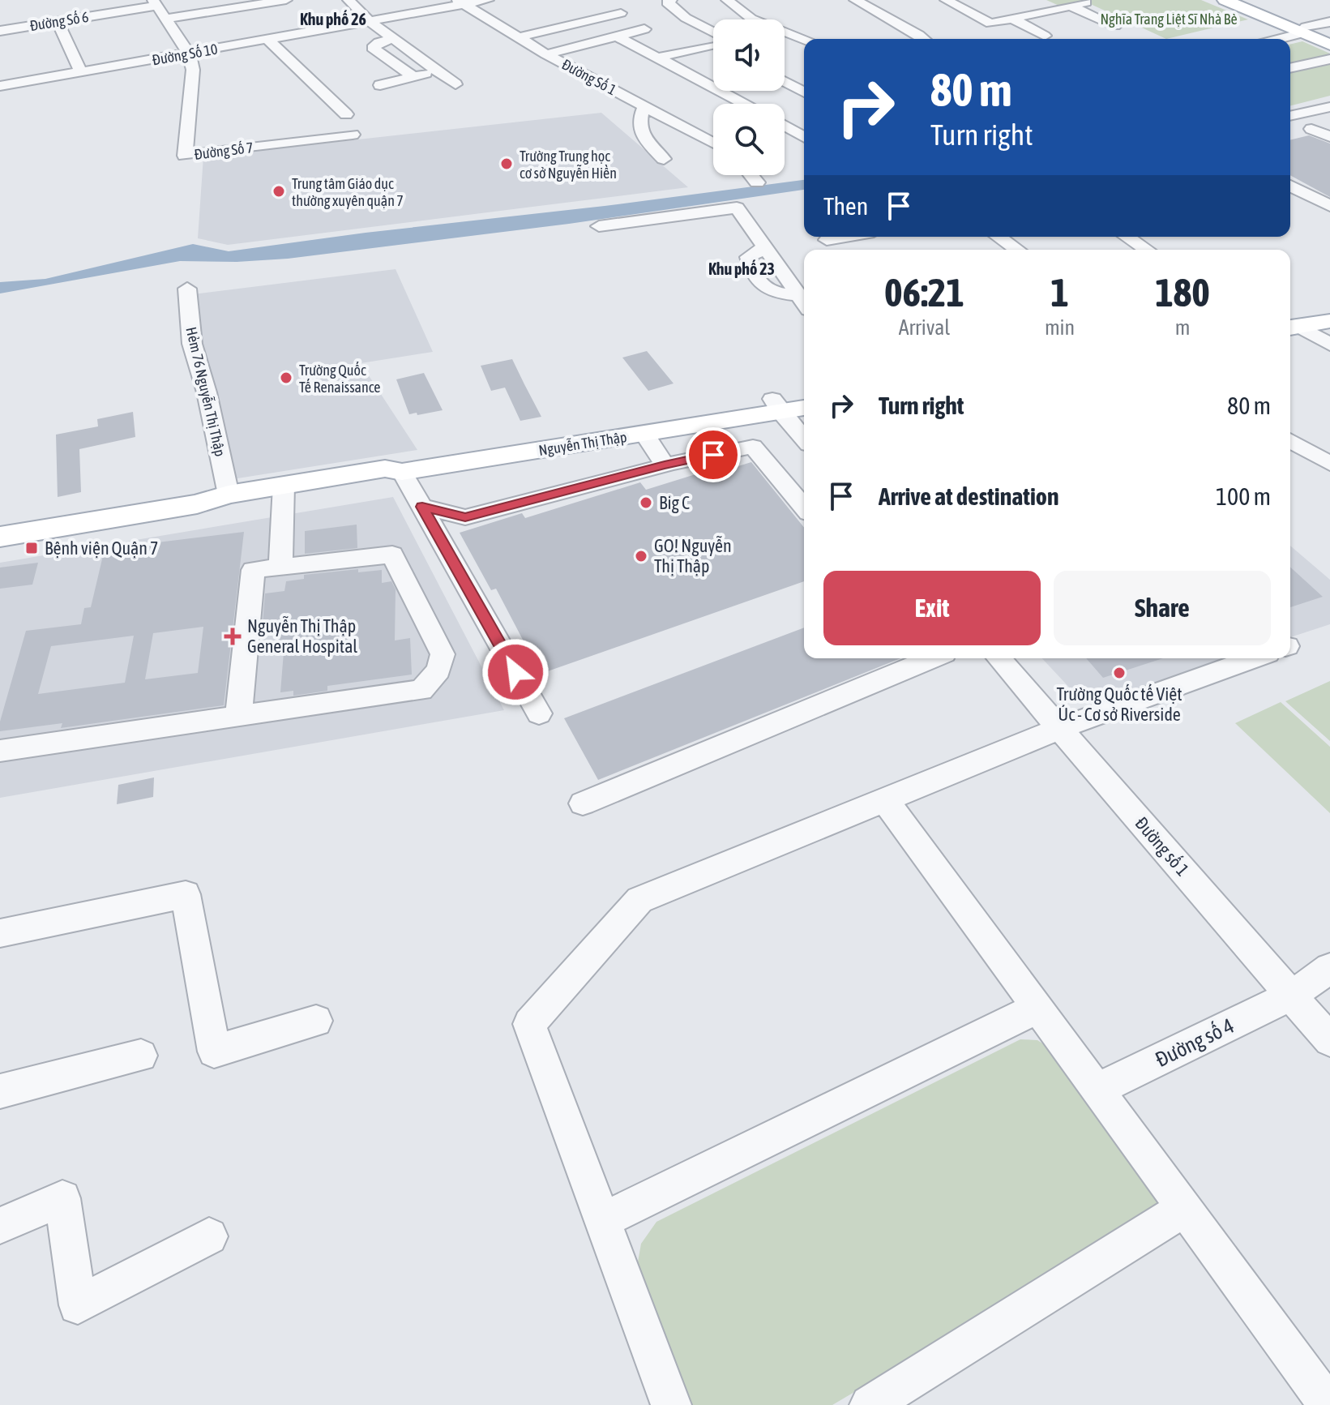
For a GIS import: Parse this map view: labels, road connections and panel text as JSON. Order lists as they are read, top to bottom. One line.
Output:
{"streets":{"main road":["Nguyễn Thị Thập"],"street":["Đường Số 6","Đường Số 10","Đường Số 1","Đường Số 7","Hẻm 76 Nguyễn Thị Thập","Đường số 1","Đường số 4"]},"crossings":[["Đường Số 6","Đường Số 7"],["Đường Số 10","Đường Số 7"],["Hẻm 76 Nguyễn Thị Thập","Nguyễn Thị Thập"],["Đường số 1","Đường số 4"]],"districts":["Khu phố 26","Khu phố 23"],"parks":["Nghĩa Trang Liệt Sĩ Nhà Bè"],"places":{"other":["Trường Trung học cơ sở Nguyễn Hiền","Trung tâm Giáo dục thường xuyên quận 7","Trường Quốc Tế Renaissance","Big C","GO! Nguyễn Thị Thập","Trường Quốc tế Việt Úc - Cơ sở Riverside"],"transit":["Bệnh viện Quận 7"],"health":["Nguyễn Thị Thập General Hospital"]},"page":{"turn":["80 m","Turn right"],"then":"Then","eta":["06:21","Arrival","1","min","180","m"],"list":[{"name":"Turn right","value":"80 m"},{"name":"Arrive at destination","value":"100 m"}],"buttons":["Exit","Share"]}}
